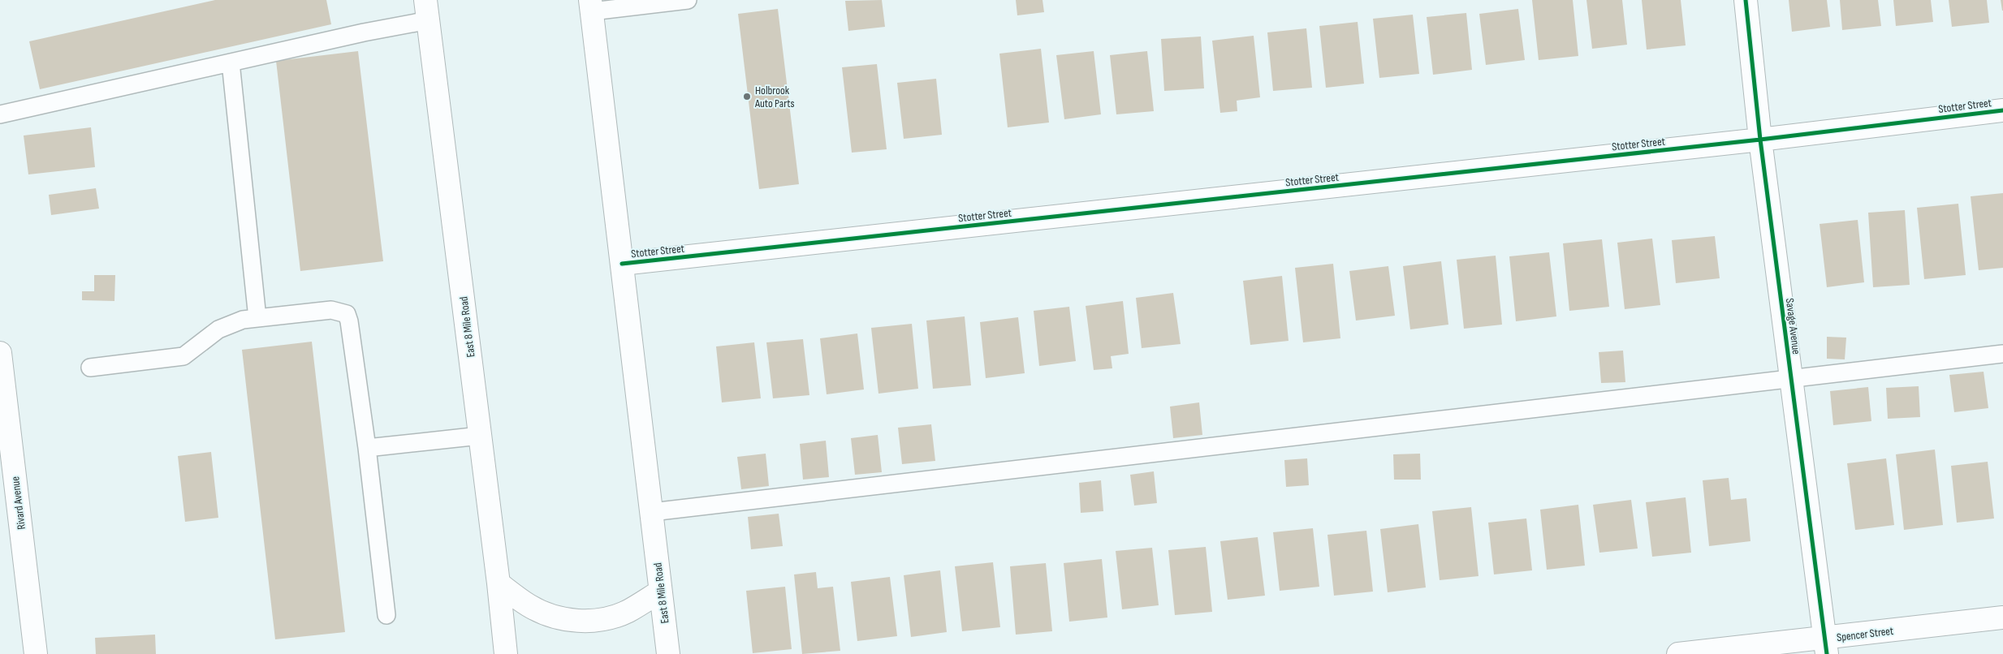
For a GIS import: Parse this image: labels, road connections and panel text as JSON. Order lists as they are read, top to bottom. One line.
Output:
{"streets":{"main road":["Stotter Street","Savage Avenue","East 8 Mile Road","Rivard Avenue","Spencer Street"]},"crossings":[["Stotter Street","Savage Avenue"],["Stotter Street","East 8 Mile Road"],["Savage Avenue","Spencer Street"]],"places":["Holbrook Auto Parts"]}
